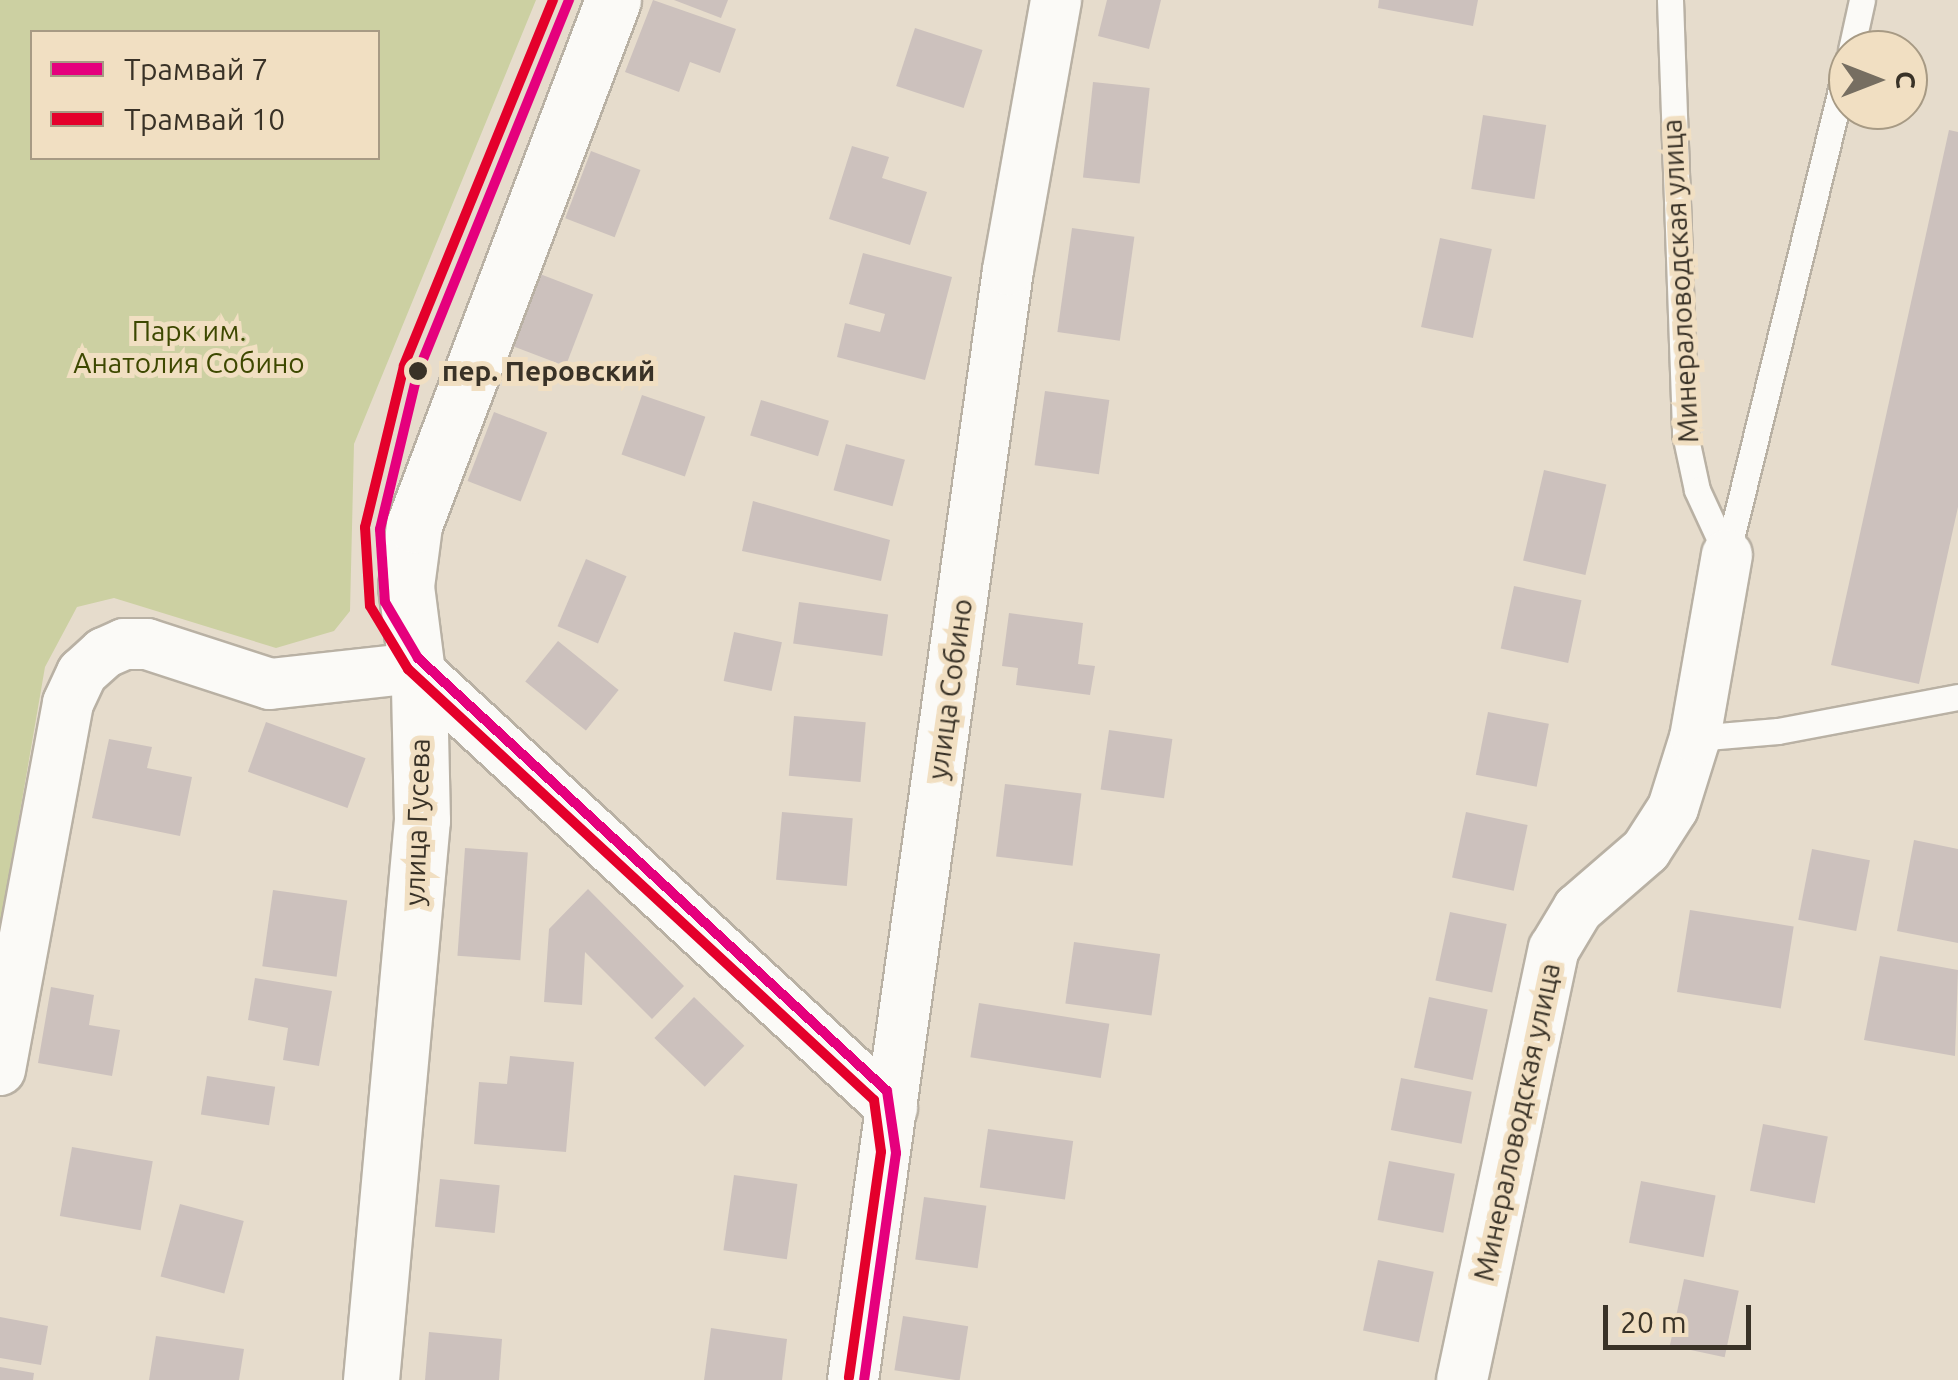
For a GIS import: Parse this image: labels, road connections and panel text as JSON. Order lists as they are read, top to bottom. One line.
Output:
{"streets":{"street":["Минераловодская улица","улица Собино","улица Гусева"]},"parks":["Парк им. Анатолия Собино"],"places":["пер. Перовский"],"lines":["tram line 7","tram line 10"],"legend":["Трамвай 7","Трамвай 10"],"scale_bar":"20 m","north":"right"}
